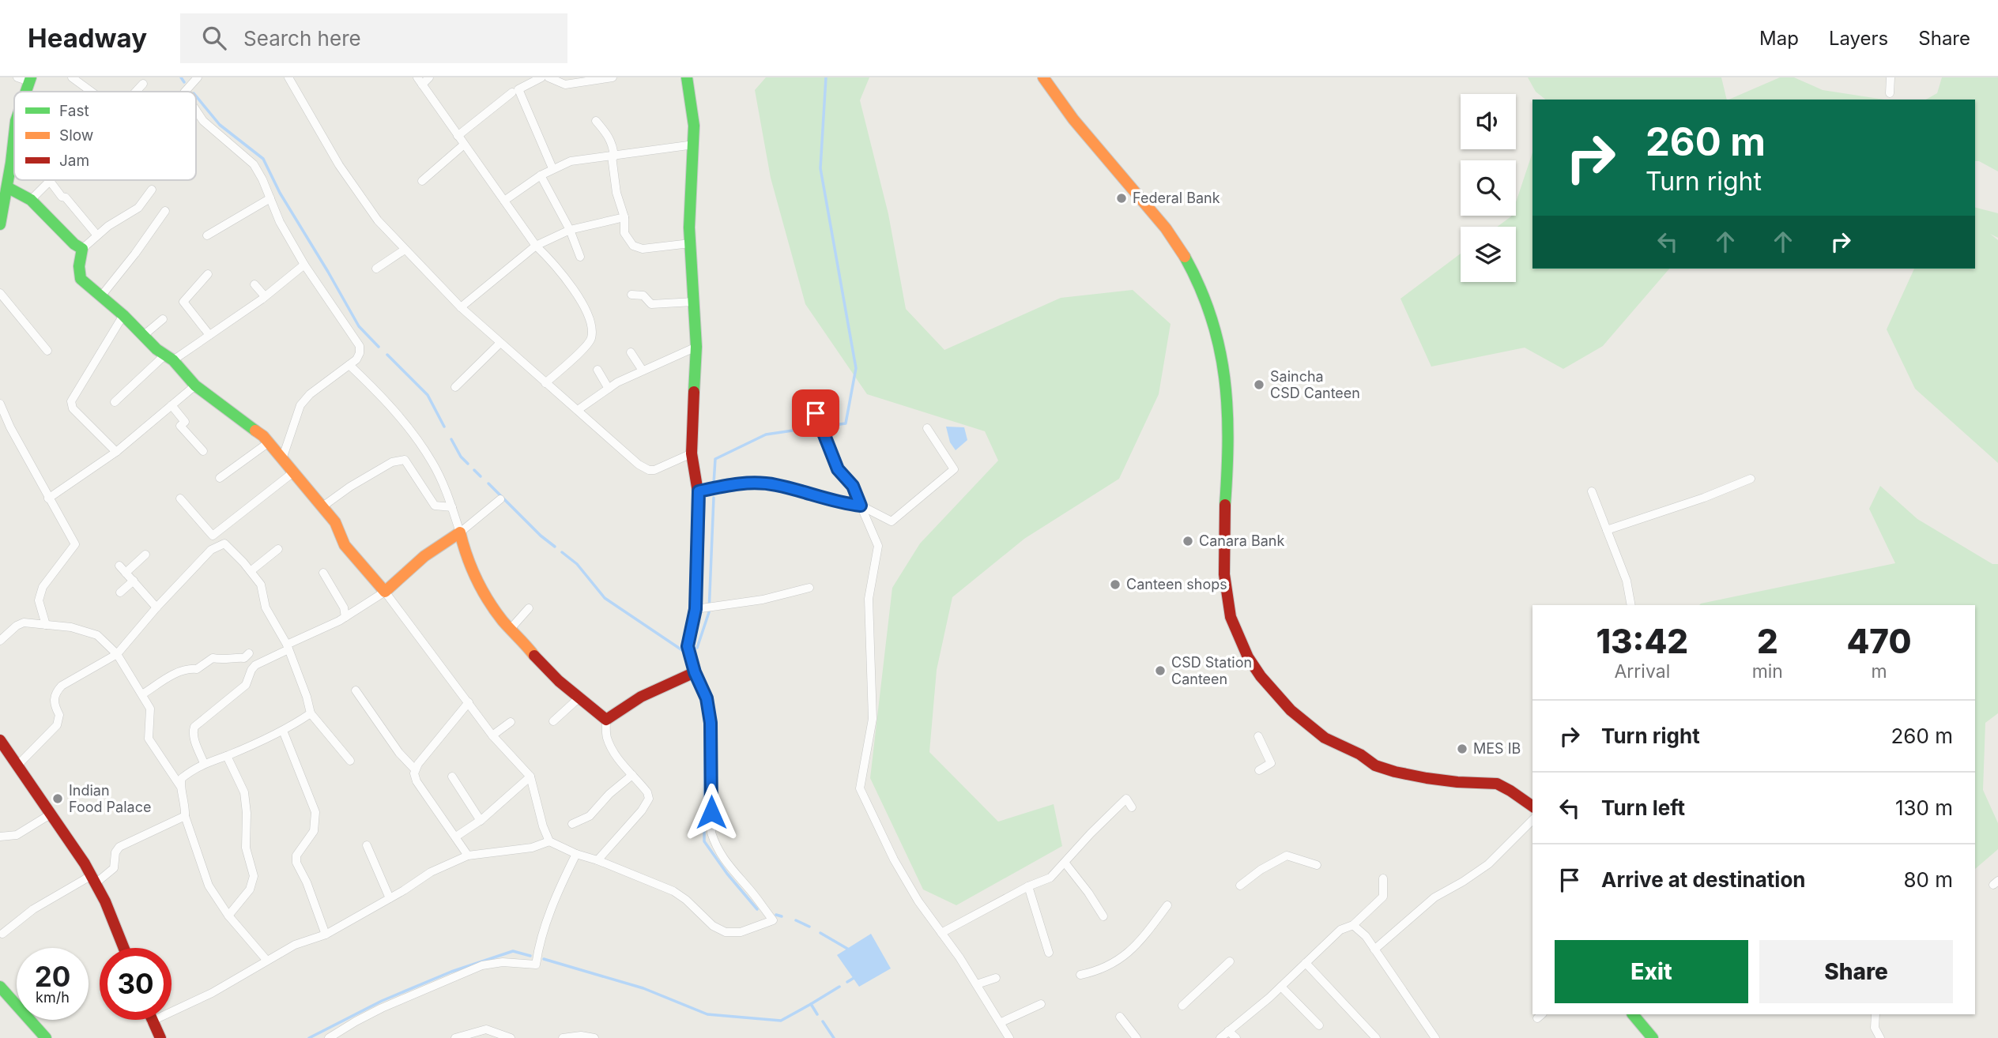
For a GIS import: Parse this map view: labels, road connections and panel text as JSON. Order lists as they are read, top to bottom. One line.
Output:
{"places":["Federal Bank","Saincha CSD Canteen","Canara Bank","Canteen shops","CSD Station Canteen","MES IB","Indian Food Palace"],"legend":["Fast","Slow","Jam"],"page":{"header":"Headway","search":"Search here","nav":["Map","Layers","Share"],"turn":["260 m","Turn right"],"eta":["13:42","Arrival","2","min","470","m"],"list":[{"name":"Turn right","value":"260 m"},{"name":"Turn left","value":"130 m"},{"name":"Arrive at destination","value":"80 m"}],"buttons":["Exit","Share"],"speed":"20 km/h","limit":"30"}}
